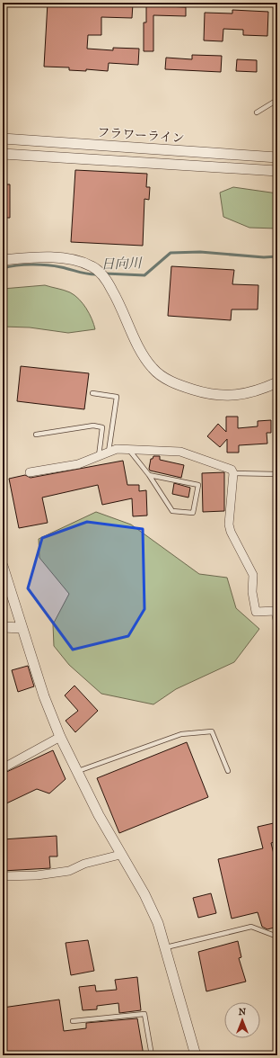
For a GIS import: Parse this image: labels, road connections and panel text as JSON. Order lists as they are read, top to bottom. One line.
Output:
{"streets":{"street":["フラワーライン"]},"water":["日向川"],"north":"top"}
